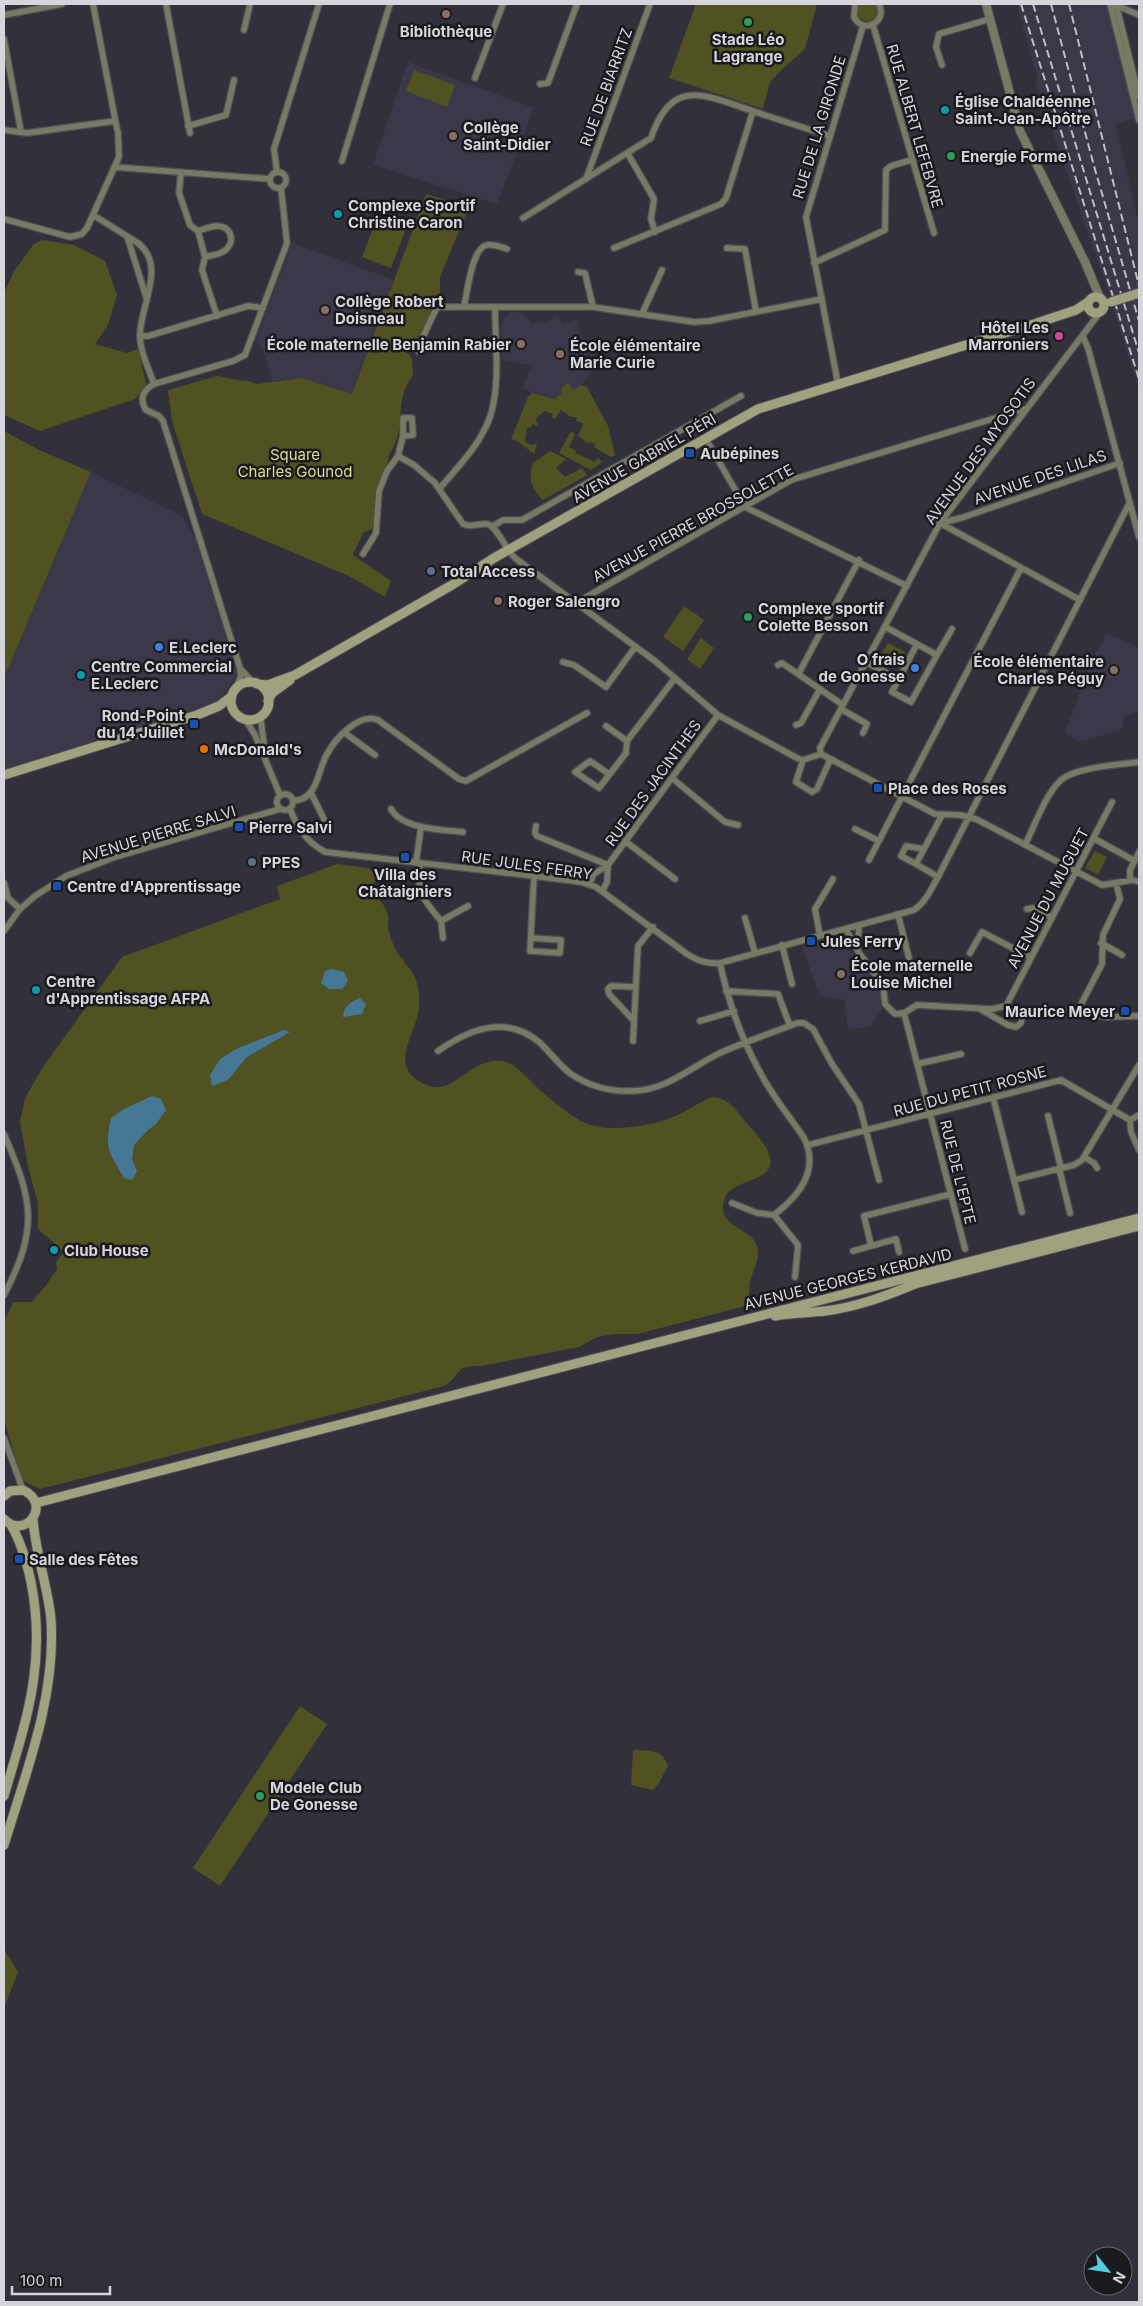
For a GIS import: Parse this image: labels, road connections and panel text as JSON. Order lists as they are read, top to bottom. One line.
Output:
{"streets":{"main road":["AVENUE GABRIEL PÉRI","AVENUE GEORGES KERDAVID"],"street":["RUE DE BIARRITZ","RUE ALBERT LEFEBVRE","RUE DE LA GIRONDE","AVENUE DES MYOSOTIS","AVENUE DES LILAS","AVENUE PIERRE BROSSOLETTE","RUE DES JACINTHES","AVENUE PIERRE SALVI","RUE JULES FERRY","AVENUE DU MUGUET","RUE DU PETIT ROSNE","RUE DE L'EPTE"]},"crossings":[["RUE DE LA GIRONDE","AVENUE GABRIEL PÉRI"],["AVENUE DES MYOSOTIS","AVENUE GABRIEL PÉRI"],["AVENUE DES MYOSOTIS","AVENUE DES LILAS"],["AVENUE DES MYOSOTIS","AVENUE PIERRE BROSSOLETTE"],["AVENUE PIERRE SALVI","RUE JULES FERRY"],["RUE DU PETIT ROSNE","RUE DE L'EPTE"]],"parks":["Square Charles Gounod"],"places":{"other":["Bibliothèque","Stade Léo Lagrange","Église Chaldéenne Saint-Jean-Apôtre","Collège Saint-Didier","Energie Forme","Complexe Sportif Christine Caron","Collège Robert Doisneau","Hôtel Les Marroniers","École maternelle Benjamin Rabier","École élémentaire Marie Curie","Total Access","Roger Salengro","Complexe sportif Colette Besson","E.Leclerc","O frais de Gonesse","École élémentaire Charles Péguy","Centre Commercial E.Leclerc","McDonald's","PPES","École maternelle Louise Michel","Centre d'Apprentissage AFPA","Club House","Modele Club De Gonesse"],"transit":["Aubépines","Rond-Point du 14 Juillet","Place des Roses","Pierre Salvi","Villa des Châtaigniers","Centre d'Apprentissage","Jules Ferry","Maurice Meyer","Salle des Fêtes"]},"scale_bar":"100 m","north":"bottom right"}
